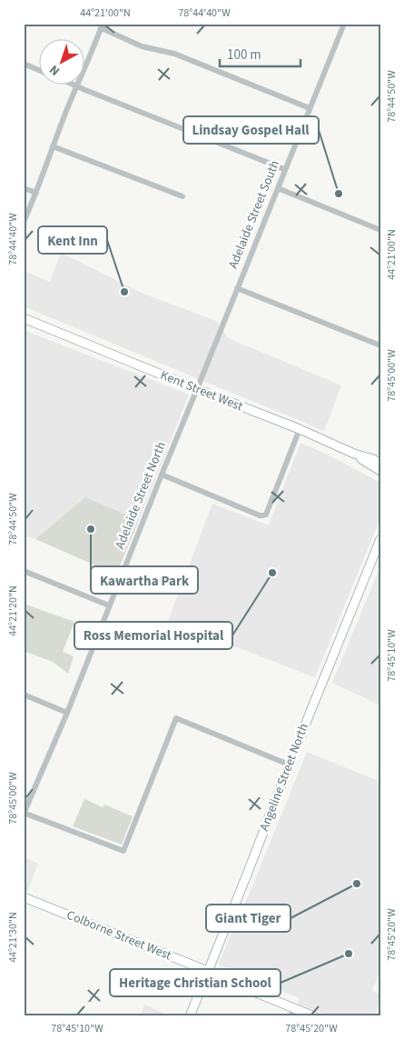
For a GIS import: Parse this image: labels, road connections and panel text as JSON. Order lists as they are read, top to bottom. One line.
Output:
{"streets":{"main road":["Kent Street West","Angeline Street North","Colborne Street West"],"street":["Adelaide Street South","Adelaide Street North"]},"crossings":[["Adelaide Street South","Kent Street West"],["Adelaide Street South","Adelaide Street North"],["Kent Street West","Adelaide Street North"],["Angeline Street North","Colborne Street West"]],"places":["Lindsay Gospel Hall","Kent Inn","Kawartha Park","Ross Memorial Hospital","Giant Tiger","Heritage Christian School"],"scale_bar":"100 m","north":"bottom left","coordinates":["44°21'00\"N","78°44'40\"W","78°44'50\"W","78°45'00\"W","44°21'20\"N","78°45'10\"W","78°45'20\"W","44°21'30\"N"]}
